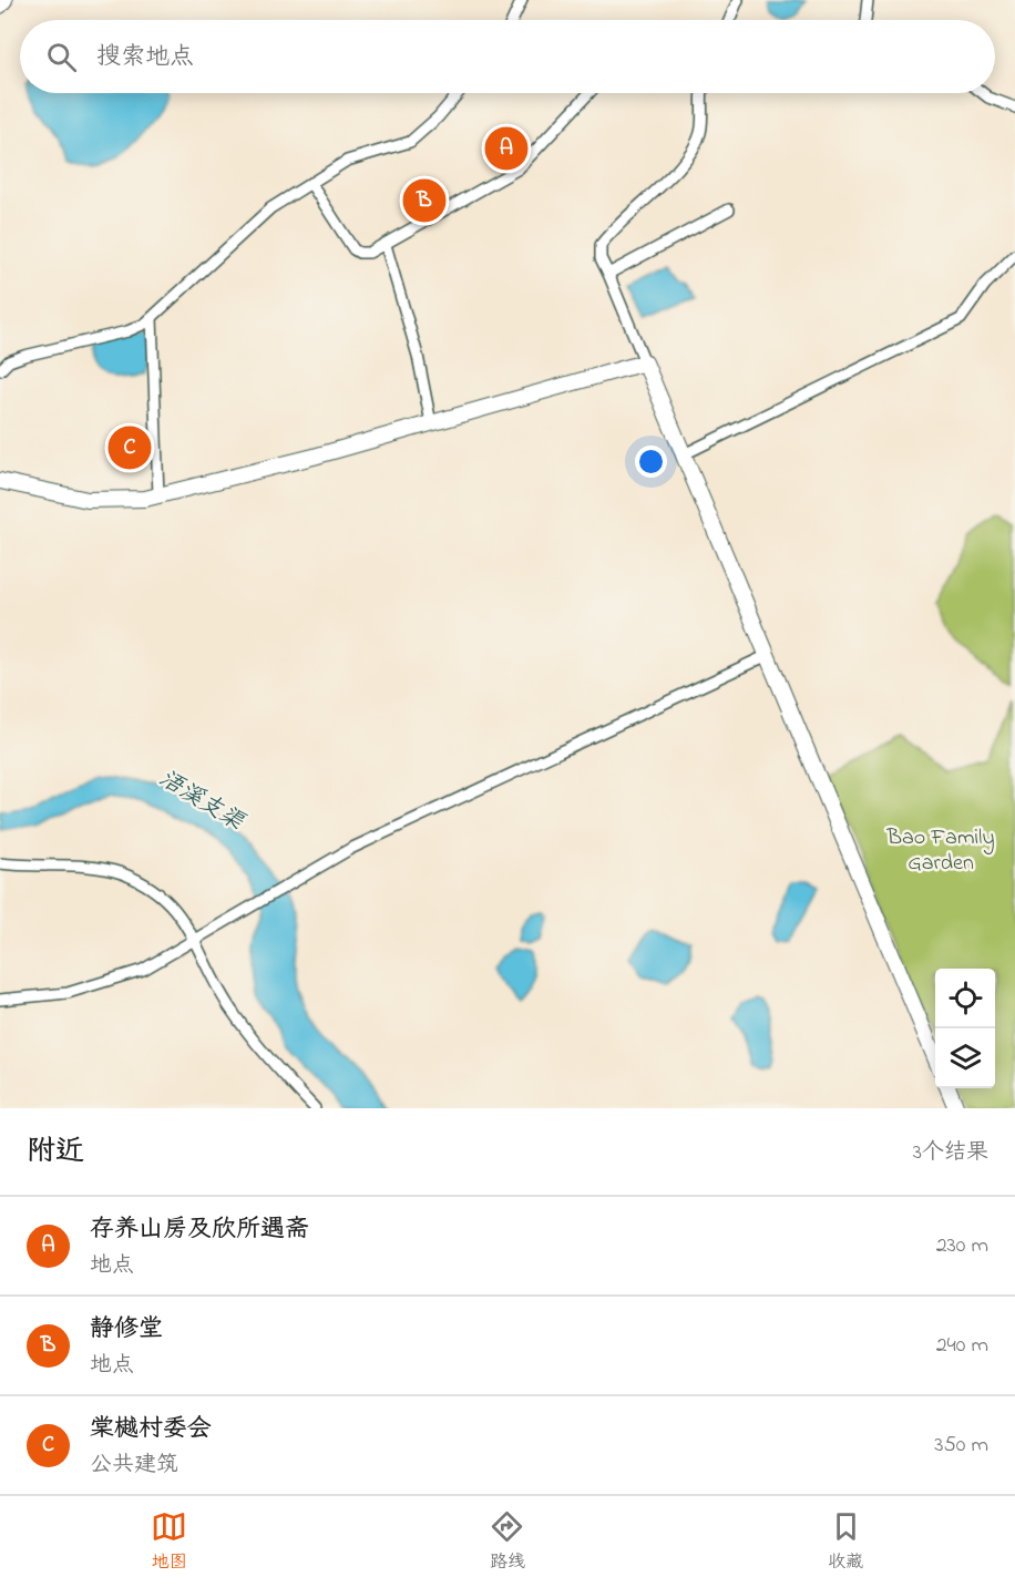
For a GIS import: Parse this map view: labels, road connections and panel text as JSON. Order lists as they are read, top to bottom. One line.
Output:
{"water":["浯溪支渠"],"parks":["Bao Family Garden"],"page":{"search":"搜索地点","pins":["A","B","C"],"heading":["附近","3个结果"],"list":[{"mark":"A","name":"存养山房及欣所遇斋","note":"地点","value":"230 m"},{"mark":"B","name":"静修堂","note":"地点","value":"240 m"},{"mark":"C","name":"棠樾村委会","note":"公共建筑","value":"350 m"}],"nav":["地图","路线","收藏"]}}
